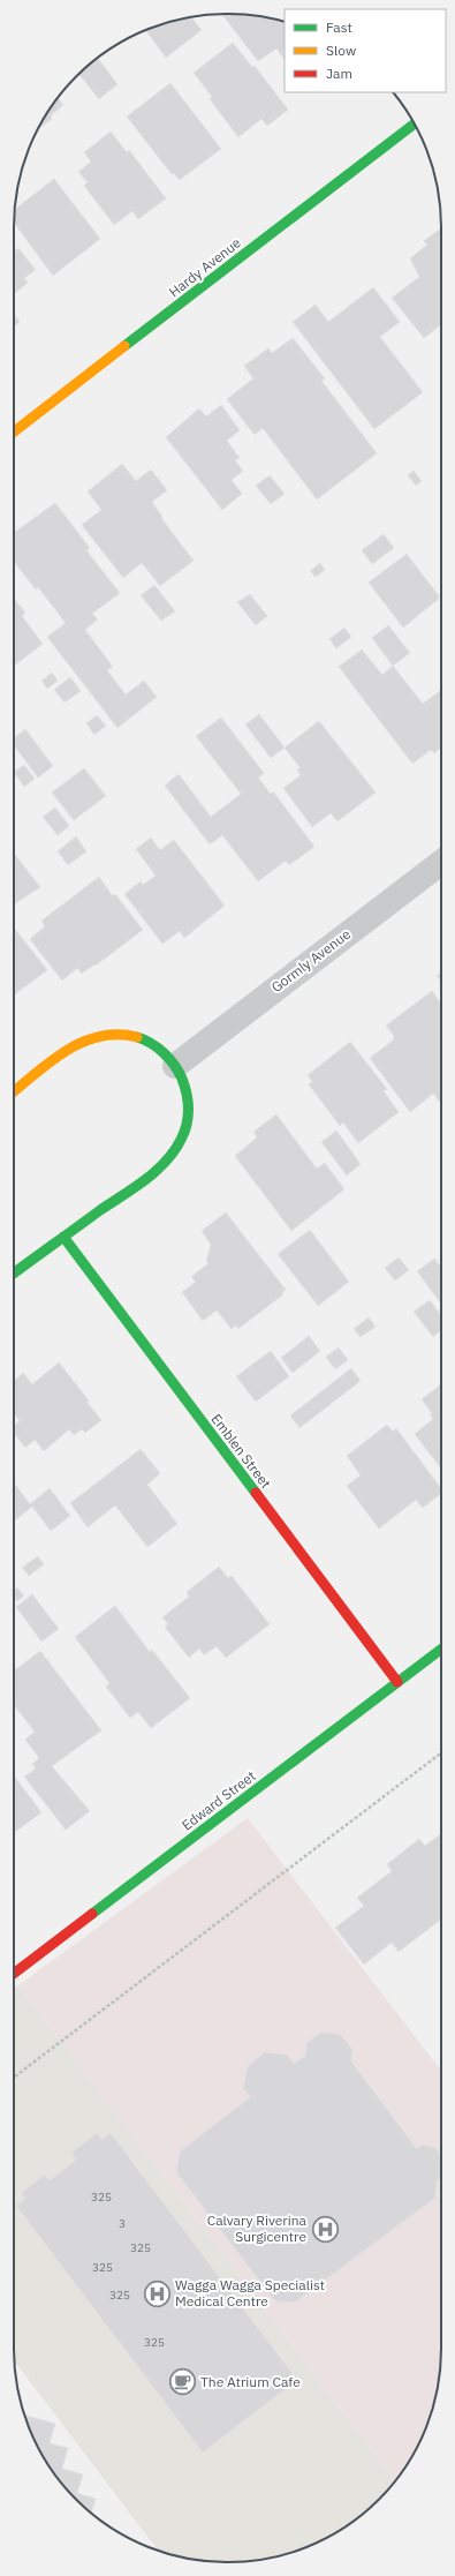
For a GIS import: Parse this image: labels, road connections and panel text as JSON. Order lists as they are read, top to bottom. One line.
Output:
{"streets":{"main road":["Hardy Avenue","Emblen Street","Edward Street"],"street":["Gormly Avenue"]},"crossings":[["Emblen Street","Edward Street"]],"places":{"hospital":["Calvary Riverina Surgicentre","Wagga Wagga Specialist Medical Centre"],"cafe":["The Atrium Cafe"]},"house_numbers":["325","3","325","325","325","325"],"legend":["Fast","Slow","Jam"]}
